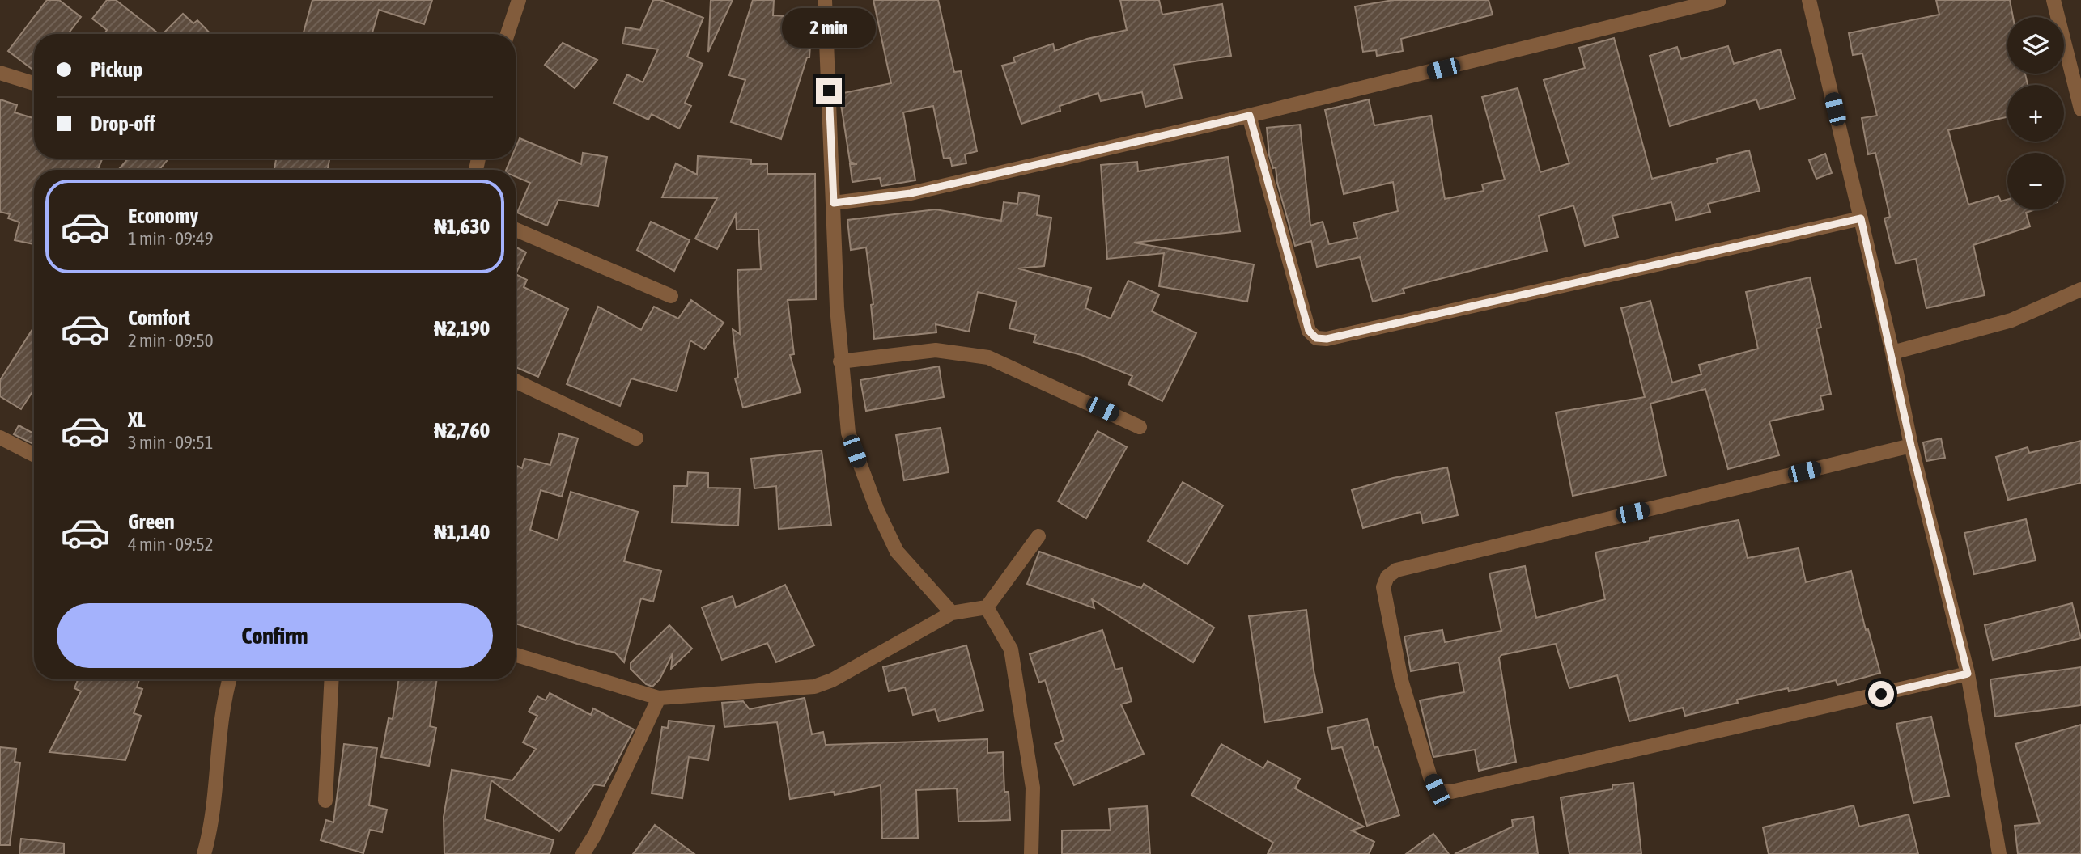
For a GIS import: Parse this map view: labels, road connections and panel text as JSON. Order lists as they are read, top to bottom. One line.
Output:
{"page":{"bubble":"2 min","map_buttons":["+","−"],"banner":["Pickup","Drop-off"],"list":[{"name":"Economy","note":"1 min · 09:49","value":"₦1,630"},{"name":"Comfort","note":"2 min · 09:50","value":"₦2,190"},{"name":"XL","note":"3 min · 09:51","value":"₦2,760"},{"name":"Green","note":"4 min · 09:52","value":"₦1,140"}],"buttons":"Confirm"}}
